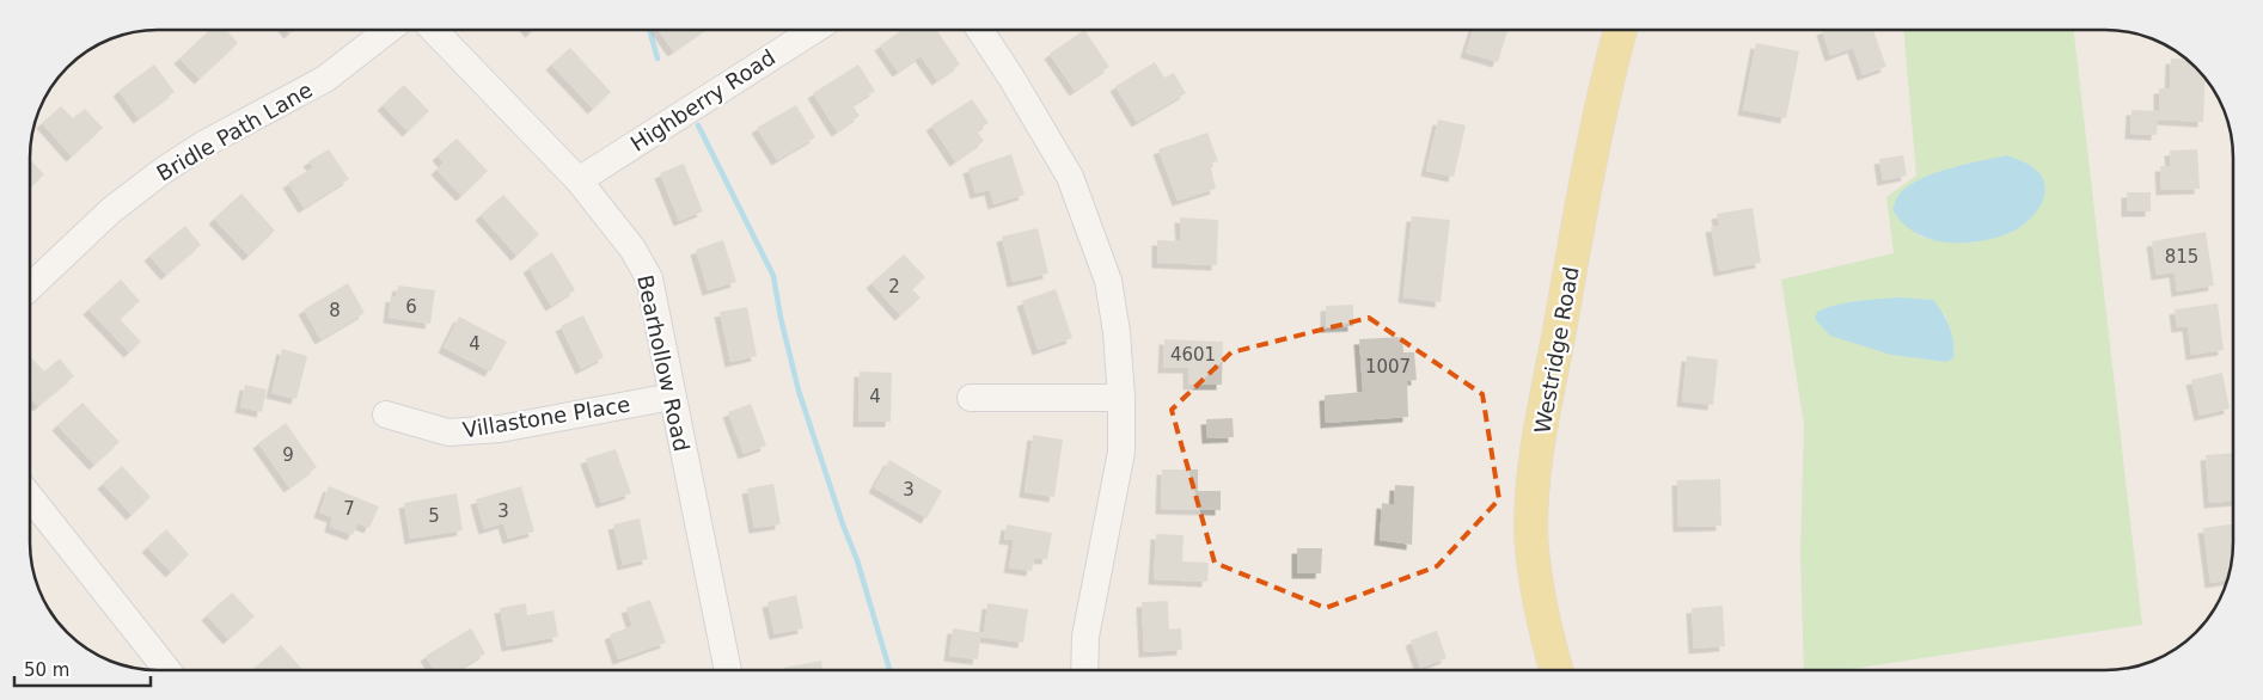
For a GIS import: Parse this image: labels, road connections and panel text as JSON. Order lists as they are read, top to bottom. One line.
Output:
{"streets":{"main road":["Westridge Road"],"street":["Highberry Road","Bridle Path Lane","Bearhollow Road","Villastone Place"]},"crossings":[["Highberry Road","Bearhollow Road"],["Bearhollow Road","Villastone Place"]],"house_numbers":["815","2","6","8","4","4601","1007","4","9","3","7","3","5"],"scale_bar":"50 m"}
